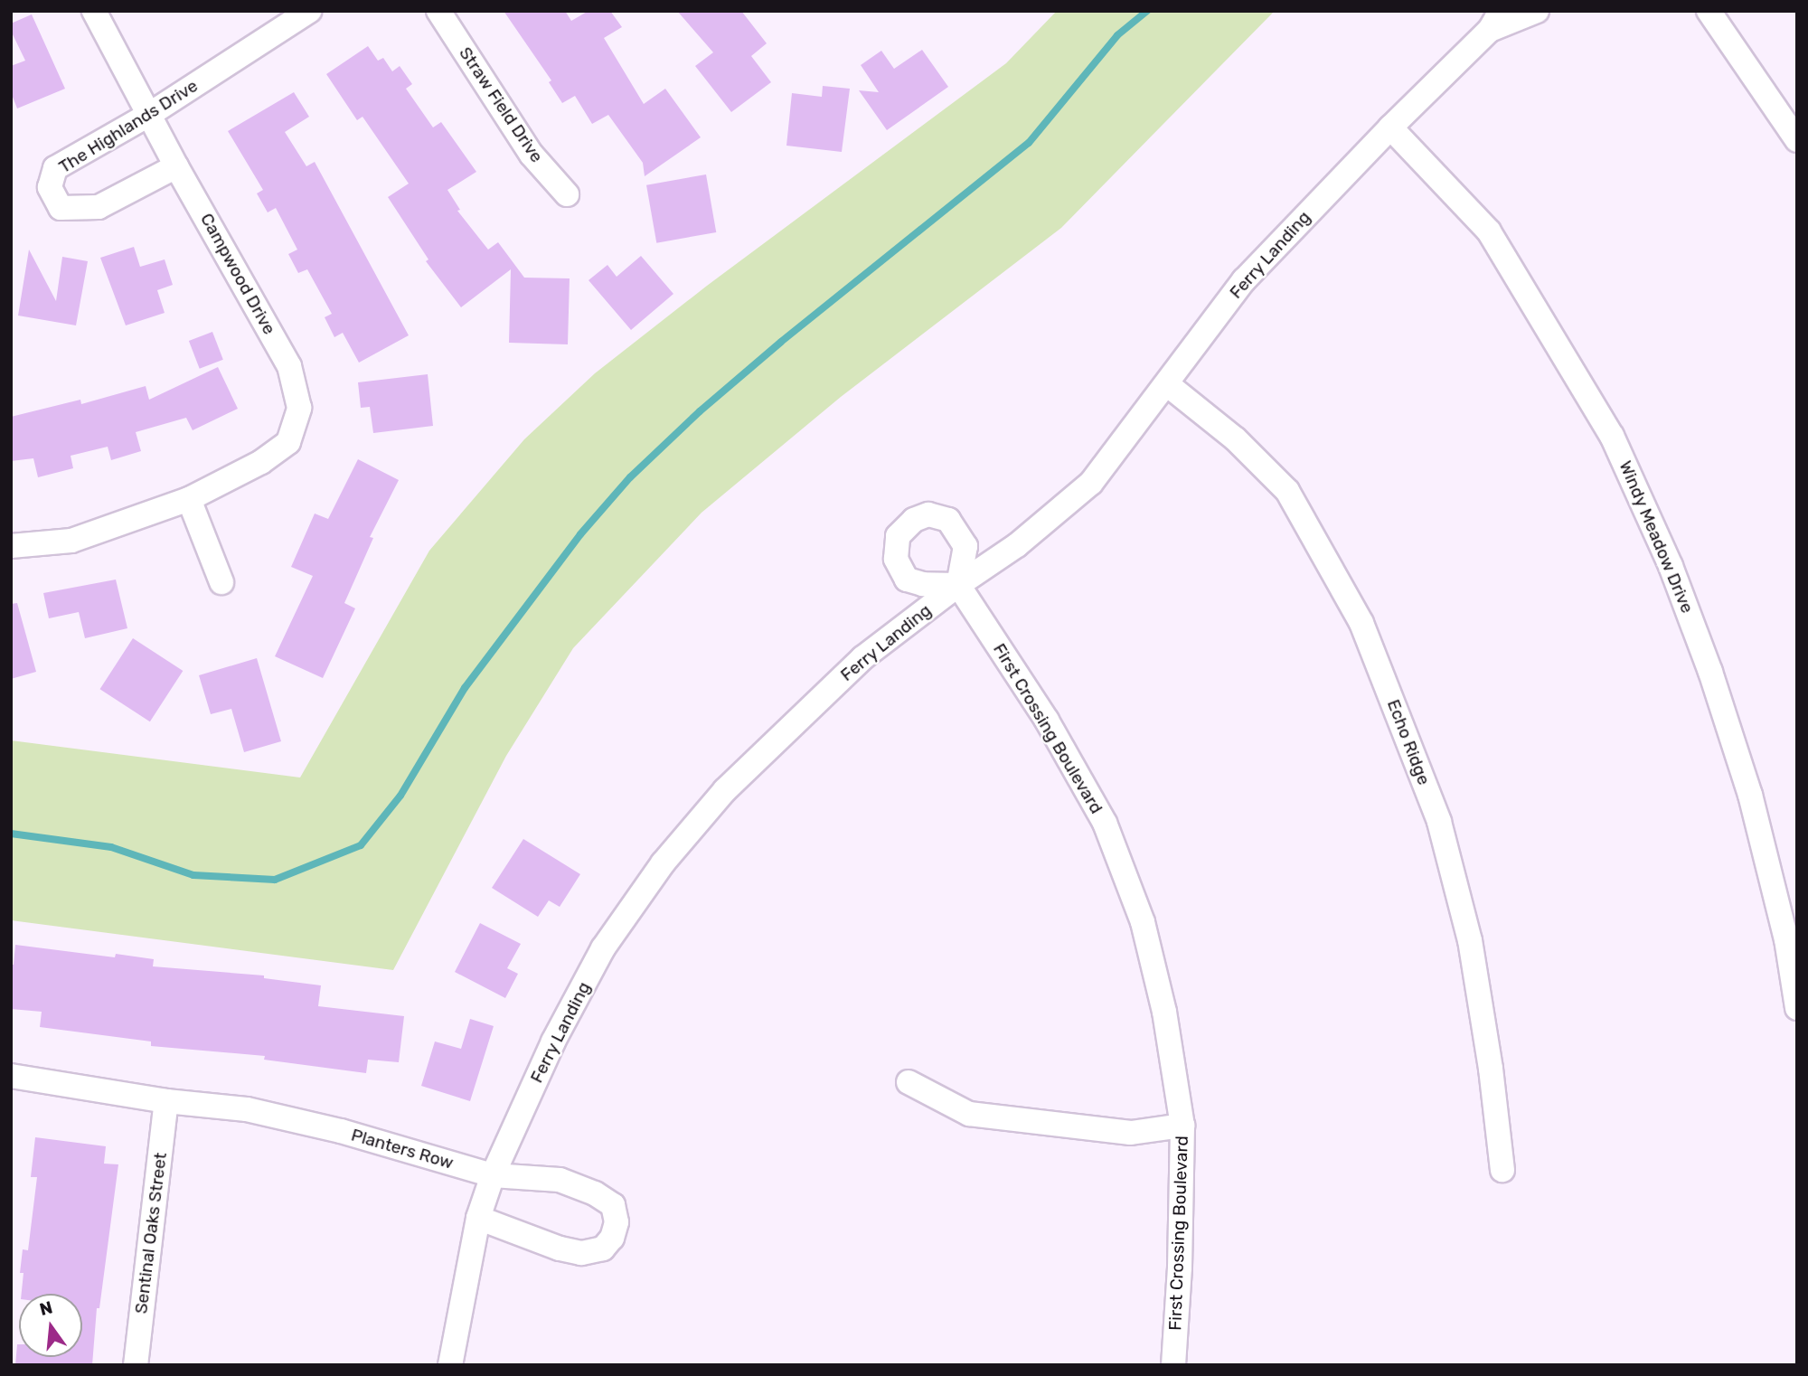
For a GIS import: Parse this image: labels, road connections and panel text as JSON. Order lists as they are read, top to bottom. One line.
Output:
{"streets":{"street":["Straw Field Drive","The Highlands Drive","Ferry Landing","Campwood Drive","Windy Meadow Drive","First Crossing Boulevard","Echo Ridge","Planters Row","Sentinal Oaks Street"]},"crossings":[["The Highlands Drive","Campwood Drive"],["Ferry Landing","Windy Meadow Drive"],["Ferry Landing","First Crossing Boulevard"],["Ferry Landing","Echo Ridge"],["Ferry Landing","Planters Row"],["Planters Row","Sentinal Oaks Street"]],"north":"top"}
